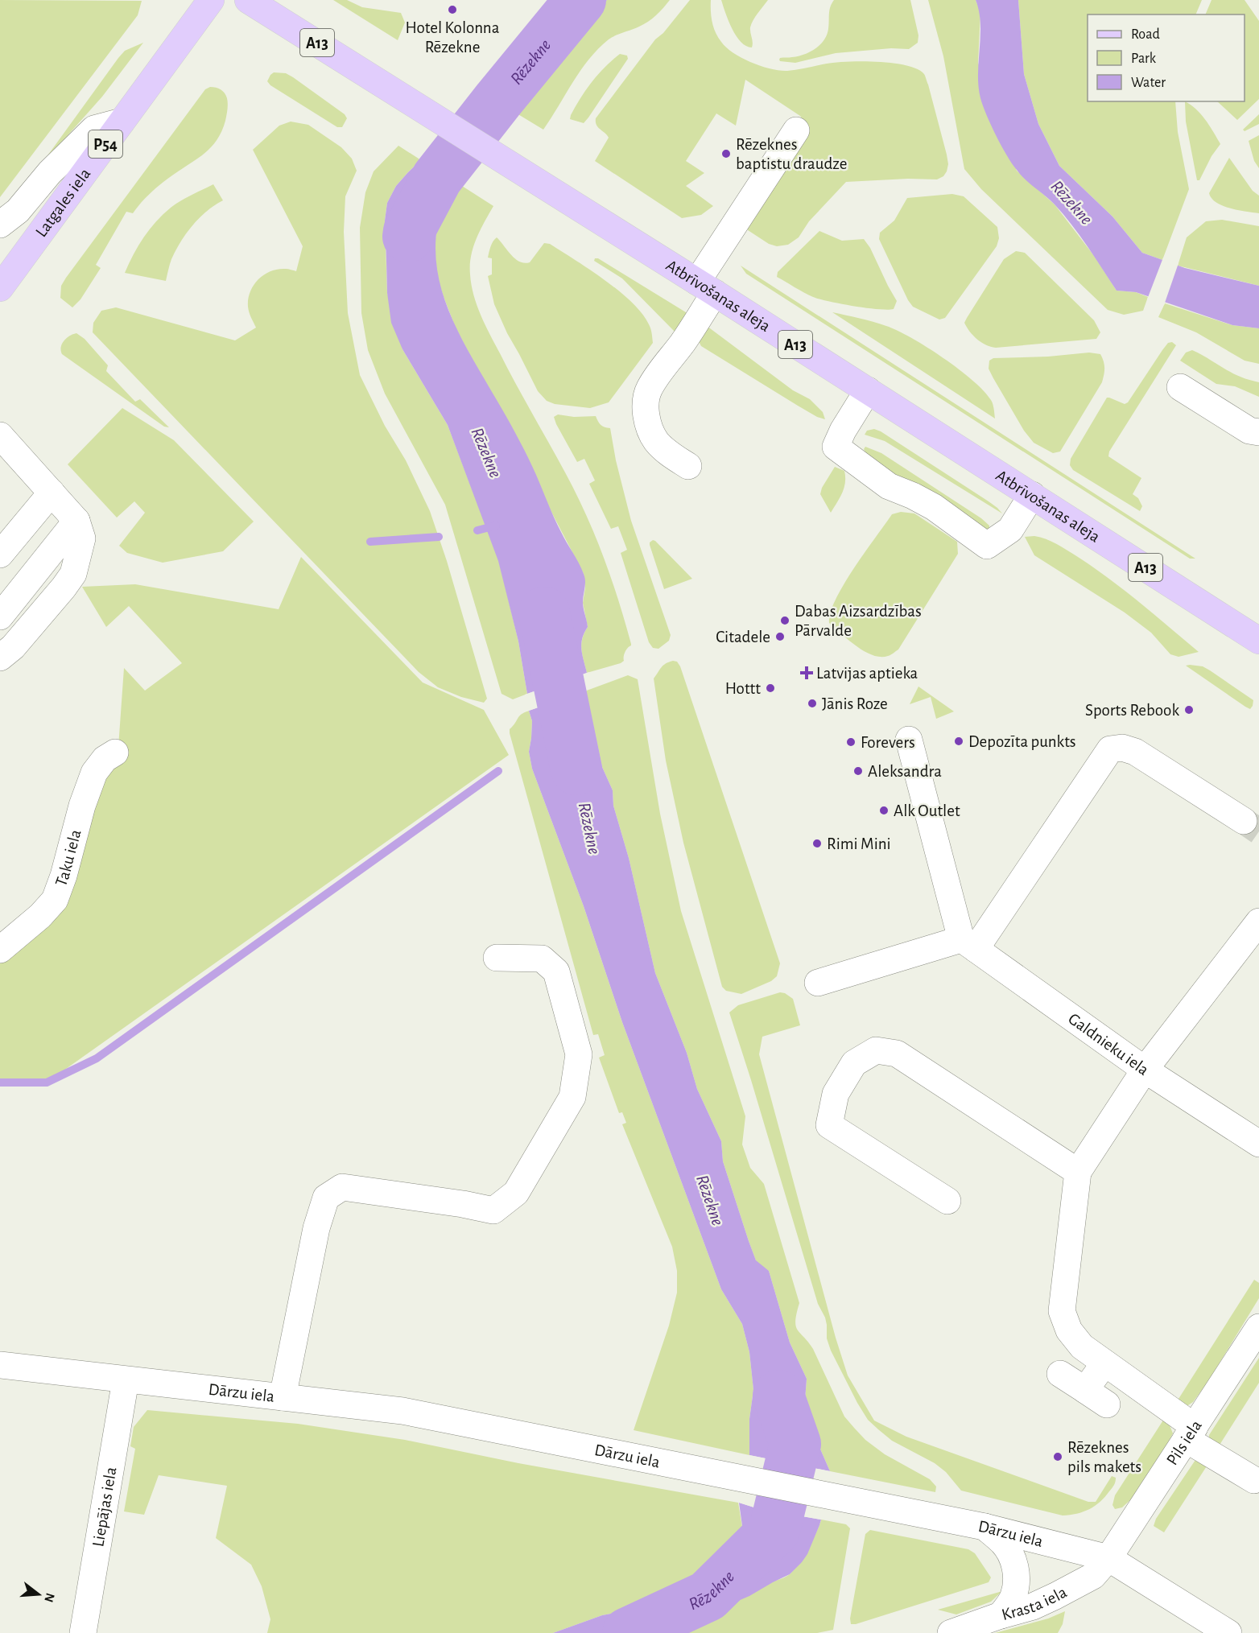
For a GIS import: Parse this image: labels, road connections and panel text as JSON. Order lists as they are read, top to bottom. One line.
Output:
{"streets":{"main road":["A13","P54","Latgales iela","Atbrīvošanas aleja"],"street":["Taku iela","Galdnieku iela","Dārzu iela","Pils iela","Liepājas iela","Krasta iela"]},"crossings":[["Dārzu iela","Pils iela"],["Dārzu iela","Liepājas iela"],["Dārzu iela","Krasta iela"],["Pils iela","Krasta iela"]],"water":["Rēzekne"],"places":{"other":["Hotel Kolonna Rēzekne","Rēzeknes baptistu draudze","Dabas Aizsardzības Pārvalde","Citadele","Hottt","Jānis Roze","Sports Rebook","Depozīta punkts","Forevers","Aleksandra","Alk Outlet","Rimi Mini","Rēzeknes pils makets"],"health":["Latvijas aptieka"]},"legend":["Road","Park","Water"],"north":"right"}
